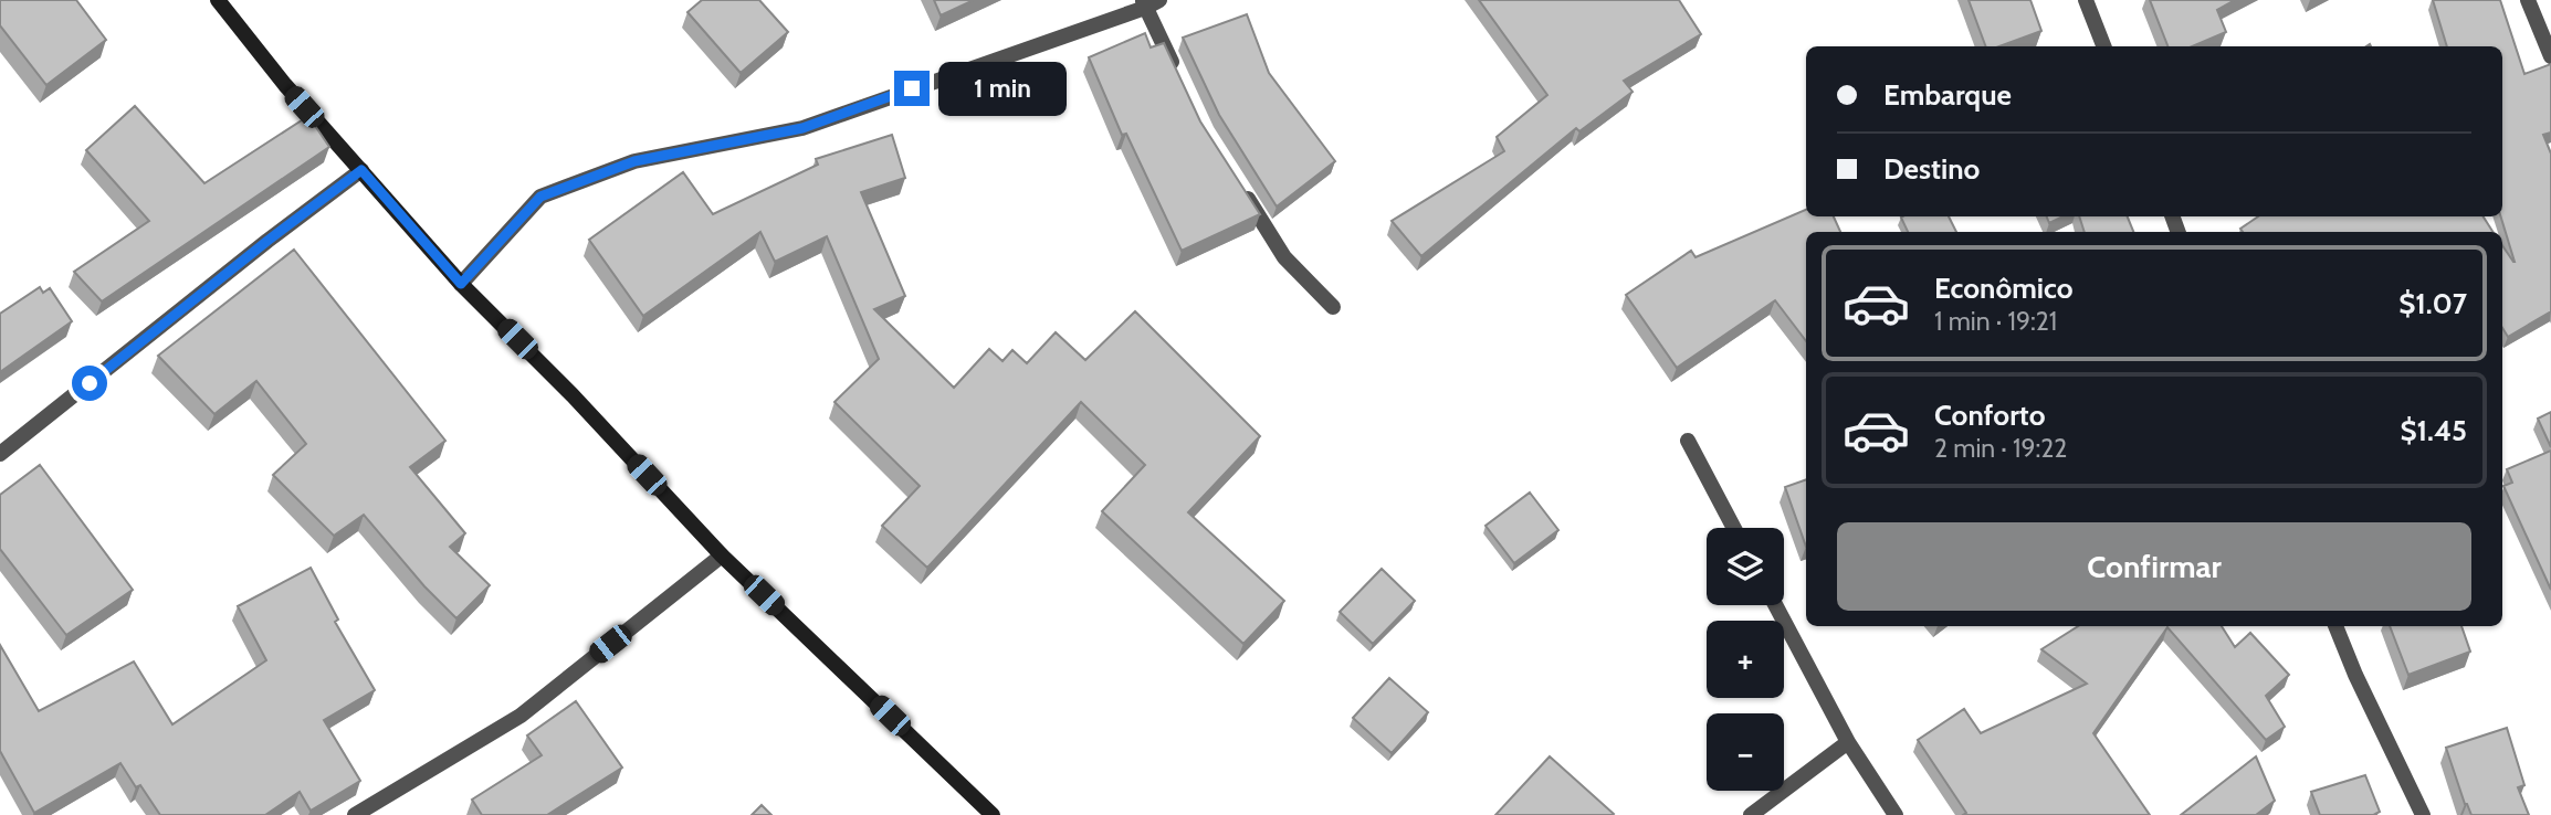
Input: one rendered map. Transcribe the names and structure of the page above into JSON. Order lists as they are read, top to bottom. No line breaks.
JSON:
{"page":{"banner":["Embarque","Destino"],"bubble":"1 min","list":[{"name":"Econômico","note":"1 min · 19:21","value":"$1.07"},{"name":"Conforto","note":"2 min · 19:22","value":"$1.45"}],"buttons":"Confirmar","map_buttons":["+","−"]}}
